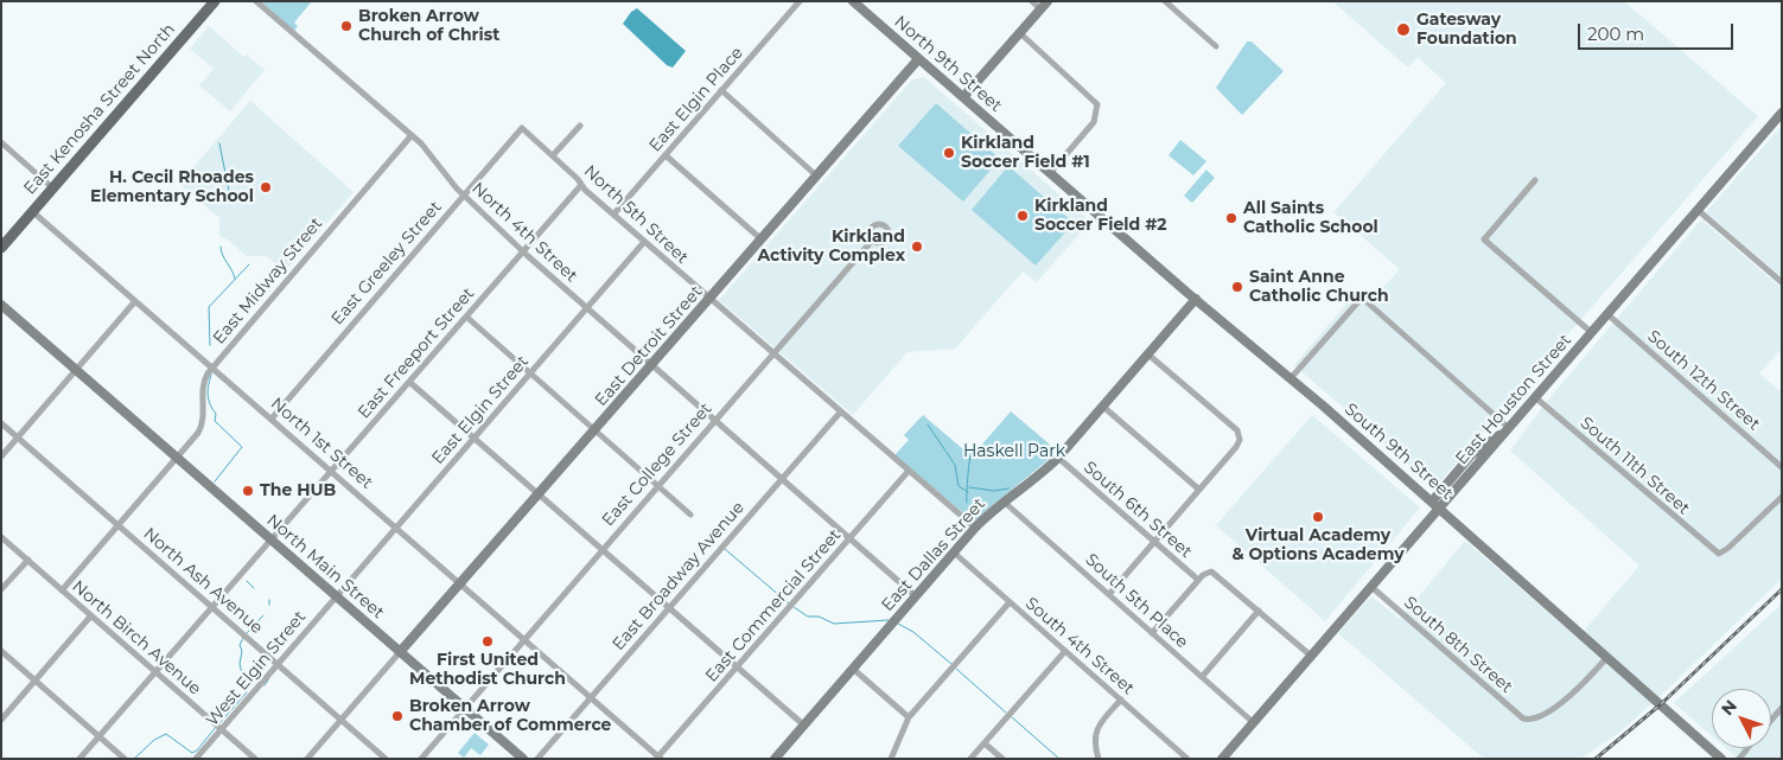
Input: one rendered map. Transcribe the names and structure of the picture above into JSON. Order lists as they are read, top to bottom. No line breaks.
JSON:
{"streets":{"main road":["East Kenosha Street North"],"street":["North 9th Street","East Elgin Place","North 5th Street","North 4th Street","East Greeley Street","East Midway Street","East Detroit Street","East Freeport Street","South 12th Street","East Houston Street","East Elgin Street","North 1st Street","South 9th Street","East College Street","South 11th Street","South 6th Street","East Dallas Street","North Main Street","East Broadway Avenue","North Ash Avenue","South 5th Place","East Commercial Street","North Birch Avenue","South 8th Street","South 4th Street","West Elgin Street"]},"crossings":[["North 9th Street","East Detroit Street"],["North 9th Street","South 9th Street"],["East Elgin Place","North 5th Street"],["East Kenosha Street North","North 1st Street"],["North 5th Street","East Greeley Street"],["North 5th Street","East Detroit Street"],["North 5th Street","East Freeport Street"],["North 5th Street","East Elgin Street"],["North 5th Street","East College Street"],["North 5th Street","East Dallas Street"],["North 5th Street","East Broadway Avenue"],["North 5th Street","East Commercial Street"],["North 4th Street","East Greeley Street"],["North 4th Street","East Midway Street"],["North 4th Street","East Detroit Street"],["North 4th Street","East Freeport Street"],["North 4th Street","East Elgin Street"],["North 4th Street","East College Street"],["North 4th Street","East Broadway Avenue"],["East Greeley Street","North 1st Street"],["East Midway Street","North 1st Street"],["East Midway Street","North Main Street"],["East Midway Street","North Ash Avenue"],["East Midway Street","North Birch Avenue"],["East Detroit Street","North 1st Street"],["East Detroit Street","North Main Street"],["East Freeport Street","North 1st Street"],["East Freeport Street","North Main Street"],["East Freeport Street","North Ash Avenue"],["East Freeport Street","North Birch Avenue"],["South 12th Street","East Houston Street"],["East Houston Street","South 9th Street"],["East Houston Street","South 11th Street"],["East Houston Street","South 6th Street"],["East Houston Street","South 5th Place"],["East Houston Street","South 8th Street"],["East Elgin Street","North 1st Street"],["East Elgin Street","North Main Street"],["East Elgin Street","West Elgin Street"],["North 1st Street","East College Street"],["North 1st Street","East Broadway Avenue"],["North 1st Street","East Commercial Street"],["South 9th Street","East Dallas Street"],["South 9th Street","South 8th Street"],["East College Street","North Main Street"],["South 6th Street","East Dallas Street"],["East Dallas Street","South 5th Place"],["East Dallas Street","South 4th Street"],["North Main Street","West Elgin Street"],["North Ash Avenue","West Elgin Street"],["North Birch Avenue","West Elgin Street"]],"parks":["Haskell Park"],"places":["Broken Arrow Church of Christ","Gatesway Foundation","Kirkland Soccer Field #1","H. Cecil Rhoades Elementary School","Kirkland Soccer Field #2","All Saints Catholic School","Kirkland Activity Complex","Saint Anne Catholic Church","The HUB","Virtual Academy & Options Academy","First United Methodist Church","Broken Arrow Chamber of Commerce"],"scale_bar":"200 m","north":"top left"}
